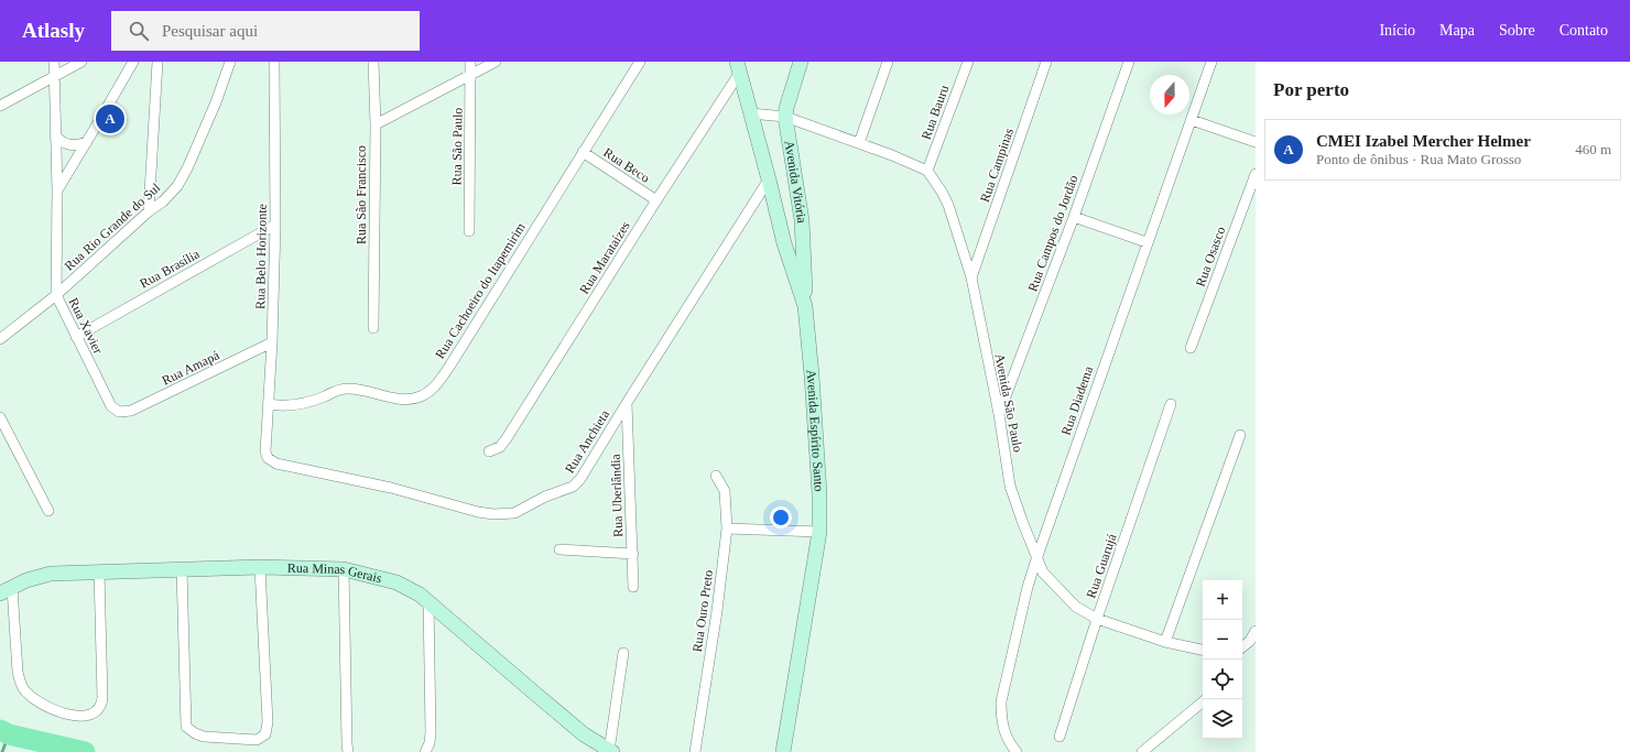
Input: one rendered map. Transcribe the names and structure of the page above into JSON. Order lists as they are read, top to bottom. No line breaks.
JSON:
{"streets":{"street":["Rua Bauru","Rua São Paulo","Rua Beco","Rua Campinas","Avenida Vitória","Rua São Francisco","Rua Rio Grande do Sul","Rua Campos do Jordão","Rua Belo Horizonte","Rua Osasco","Rua Marataízes","Rua Brasília","Rua Cachoeiro do Itapemirim","Rua Xavier","Rua Amapá","Rua Diadema","Avenida São Paulo","Avenida Espírito Santo","Rua Anchieta","Rua Uberlândia","Rua Guarujá","Rua Minas Gerais","Rua Ouro Preto"]},"crossings":[["Rua Bauru","Avenida São Paulo"],["Rua Beco","Rua Marataízes"],["Rua Beco","Rua Cachoeiro do Itapemirim"],["Rua Campinas","Avenida São Paulo"],["Avenida Vitória","Avenida São Paulo"],["Avenida Vitória","Avenida Espírito Santo"],["Rua Rio Grande do Sul","Rua Xavier"],["Rua Campos do Jordão","Avenida São Paulo"],["Rua Belo Horizonte","Rua Brasília"],["Rua Belo Horizonte","Rua Cachoeiro do Itapemirim"],["Rua Belo Horizonte","Rua Amapá"],["Rua Belo Horizonte","Rua Anchieta"],["Rua Marataízes","Avenida Espírito Santo"],["Rua Brasília","Rua Xavier"],["Rua Xavier","Rua Amapá"],["Rua Diadema","Avenida São Paulo"],["Avenida São Paulo","Rua Guarujá"],["Avenida Espírito Santo","Rua Anchieta"],["Rua Anchieta","Rua Uberlândia"]],"north":"bottom","page":{"header":"Atlasly","search":"Pesquisar aqui","nav":["Início","Mapa","Sobre","Contato"],"heading":"Por perto","pins":"A","list":[{"mark":"A","name":"CMEI Izabel Mercher Helmer","note":"Ponto de ônibus · Rua Mato Grosso","value":"460 m"}],"map_buttons":["+","−"]}}
